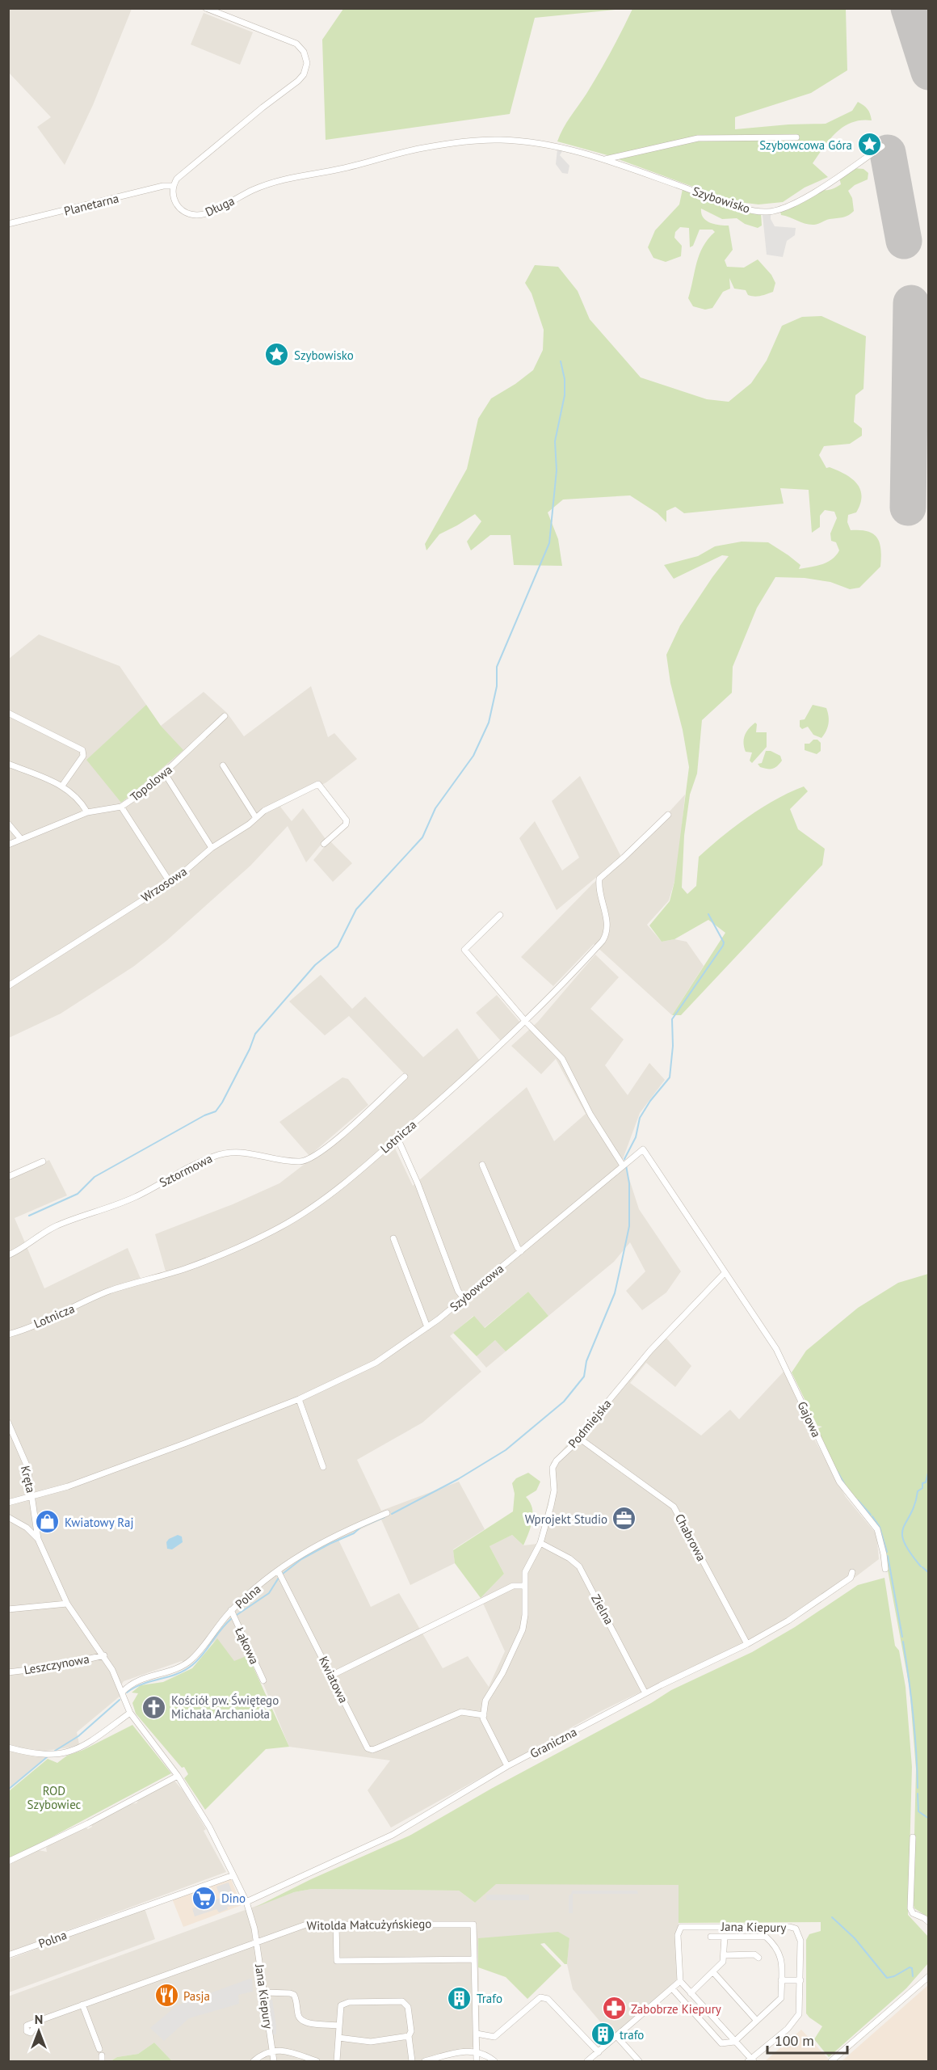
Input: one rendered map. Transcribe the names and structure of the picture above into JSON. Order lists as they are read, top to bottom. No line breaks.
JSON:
{"streets":{"street":["Szybowisko","Planetarna","Długa","Topolowa","Wrzosowa","Lotnicza","Sztormowa","Szybowcowa","Gajowa","Podmiejska","Kręta","Chabrowa","Polna","Zielna","Łąkowa","Leszczynowa","Kwiatowa","Graniczna","Witolda Małcużyńskiego","Jana Kiepury"]},"crossings":[["Szybowisko","Długa"],["Planetarna","Długa"],["Szybowcowa","Gajowa"],["Szybowcowa","Podmiejska"],["Szybowcowa","Kręta"],["Gajowa","Podmiejska"],["Podmiejska","Chabrowa"],["Podmiejska","Zielna"],["Podmiejska","Kwiatowa"],["Chabrowa","Graniczna"],["Polna","Łąkowa"],["Polna","Kwiatowa"],["Zielna","Graniczna"],["Witolda Małcużyńskiego","Jana Kiepury"]],"parks":["ROD Szybowiec"],"places":{"place":["Szybowcowa Góra","Szybowisko"],"office":["Wprojekt Studio"],"shop":["Kwiatowy Raj"],"church":["Kościół pw. Świętego Michała Archanioła"],"supermarket":["Dino"],"restaurant":["Pasja"],"building":["Trafo","trafo"],"pharmacy":["Zabobrze Kiepury"]},"scale_bar":"100 m","north":"top"}
